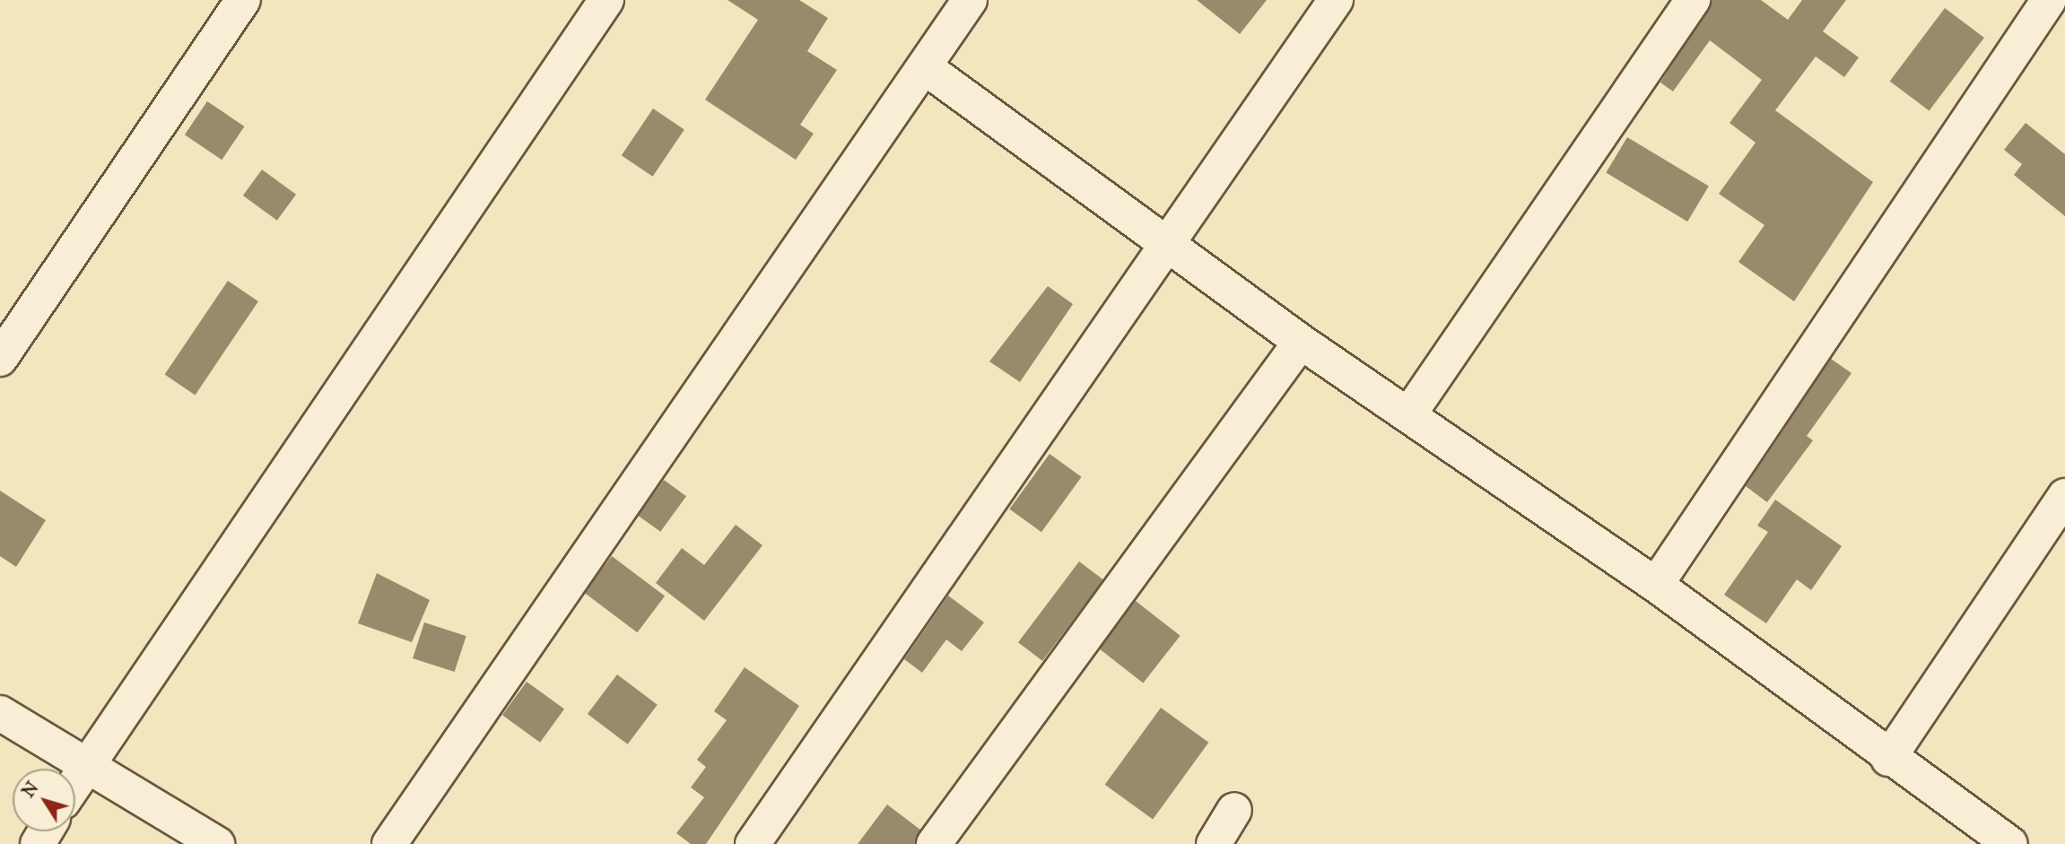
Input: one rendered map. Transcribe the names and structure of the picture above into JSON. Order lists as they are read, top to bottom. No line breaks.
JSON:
{"north":"top left"}
